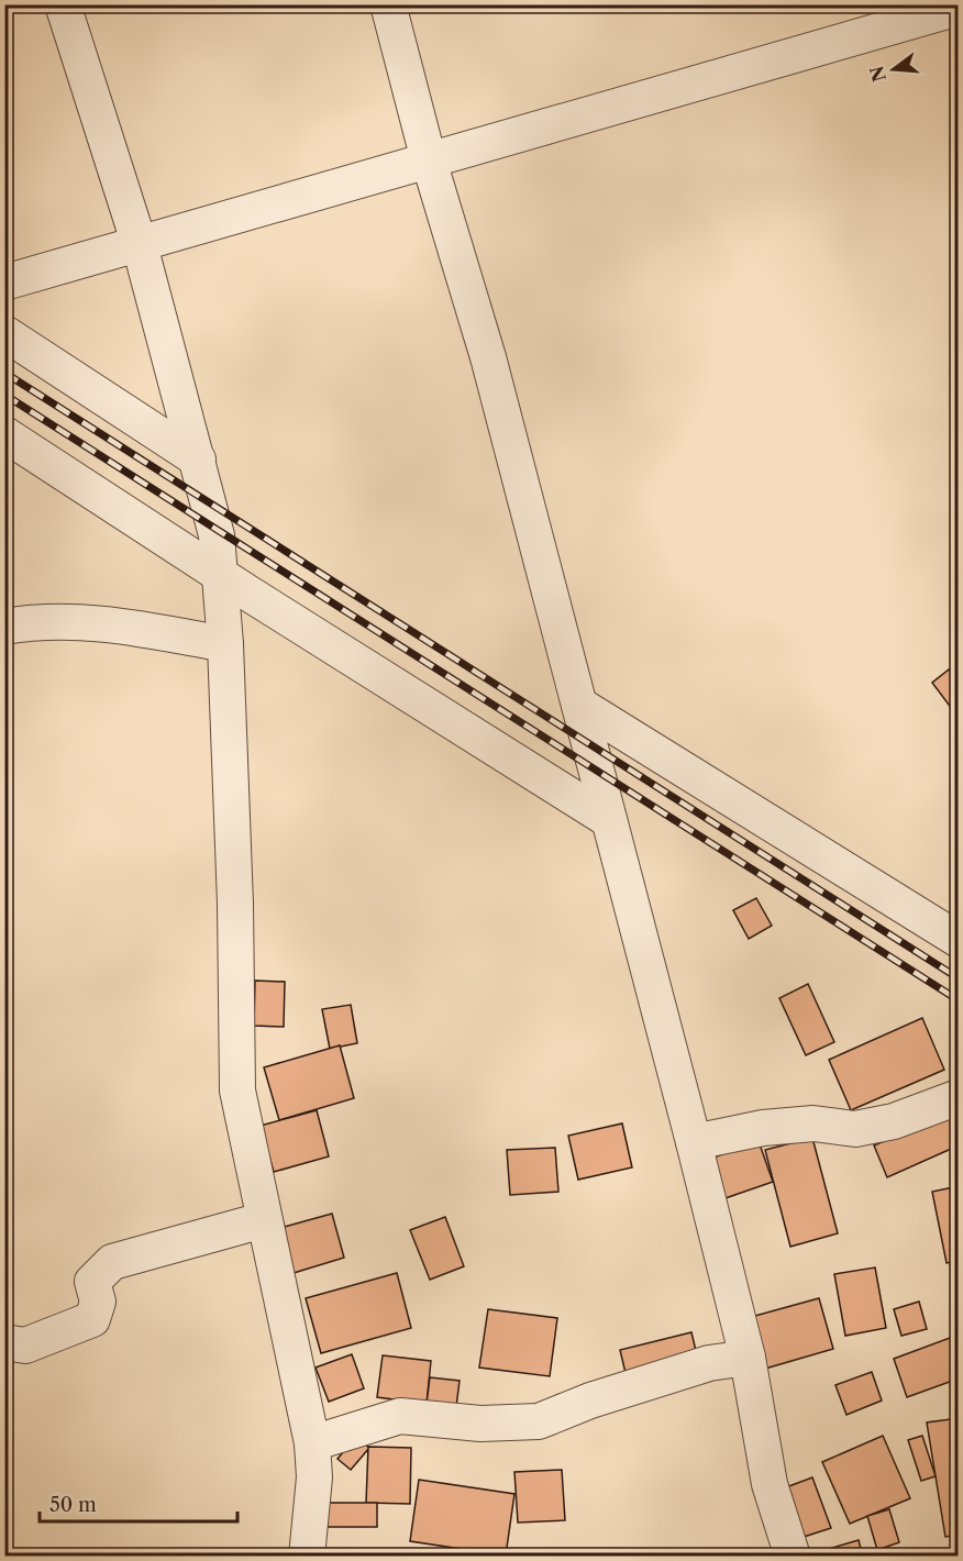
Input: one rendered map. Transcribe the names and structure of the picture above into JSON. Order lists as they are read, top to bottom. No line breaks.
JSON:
{"scale_bar":"50 m","north":"left"}
